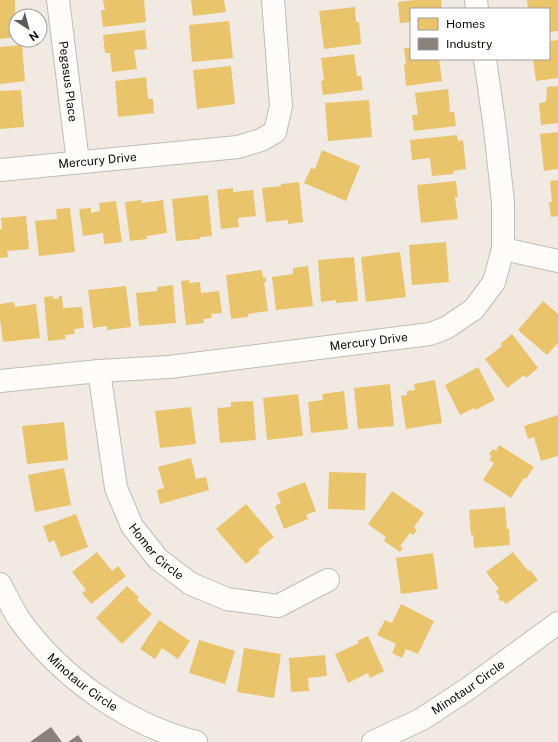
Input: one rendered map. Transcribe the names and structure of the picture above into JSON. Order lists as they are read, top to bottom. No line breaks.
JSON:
{"streets":{"street":["Pegasus Place","Mercury Drive","Homer Circle","Minotaur Circle"]},"crossings":[["Pegasus Place","Mercury Drive"],["Mercury Drive","Homer Circle"]],"legend":["Homes","Industry"],"north":"bottom right"}
